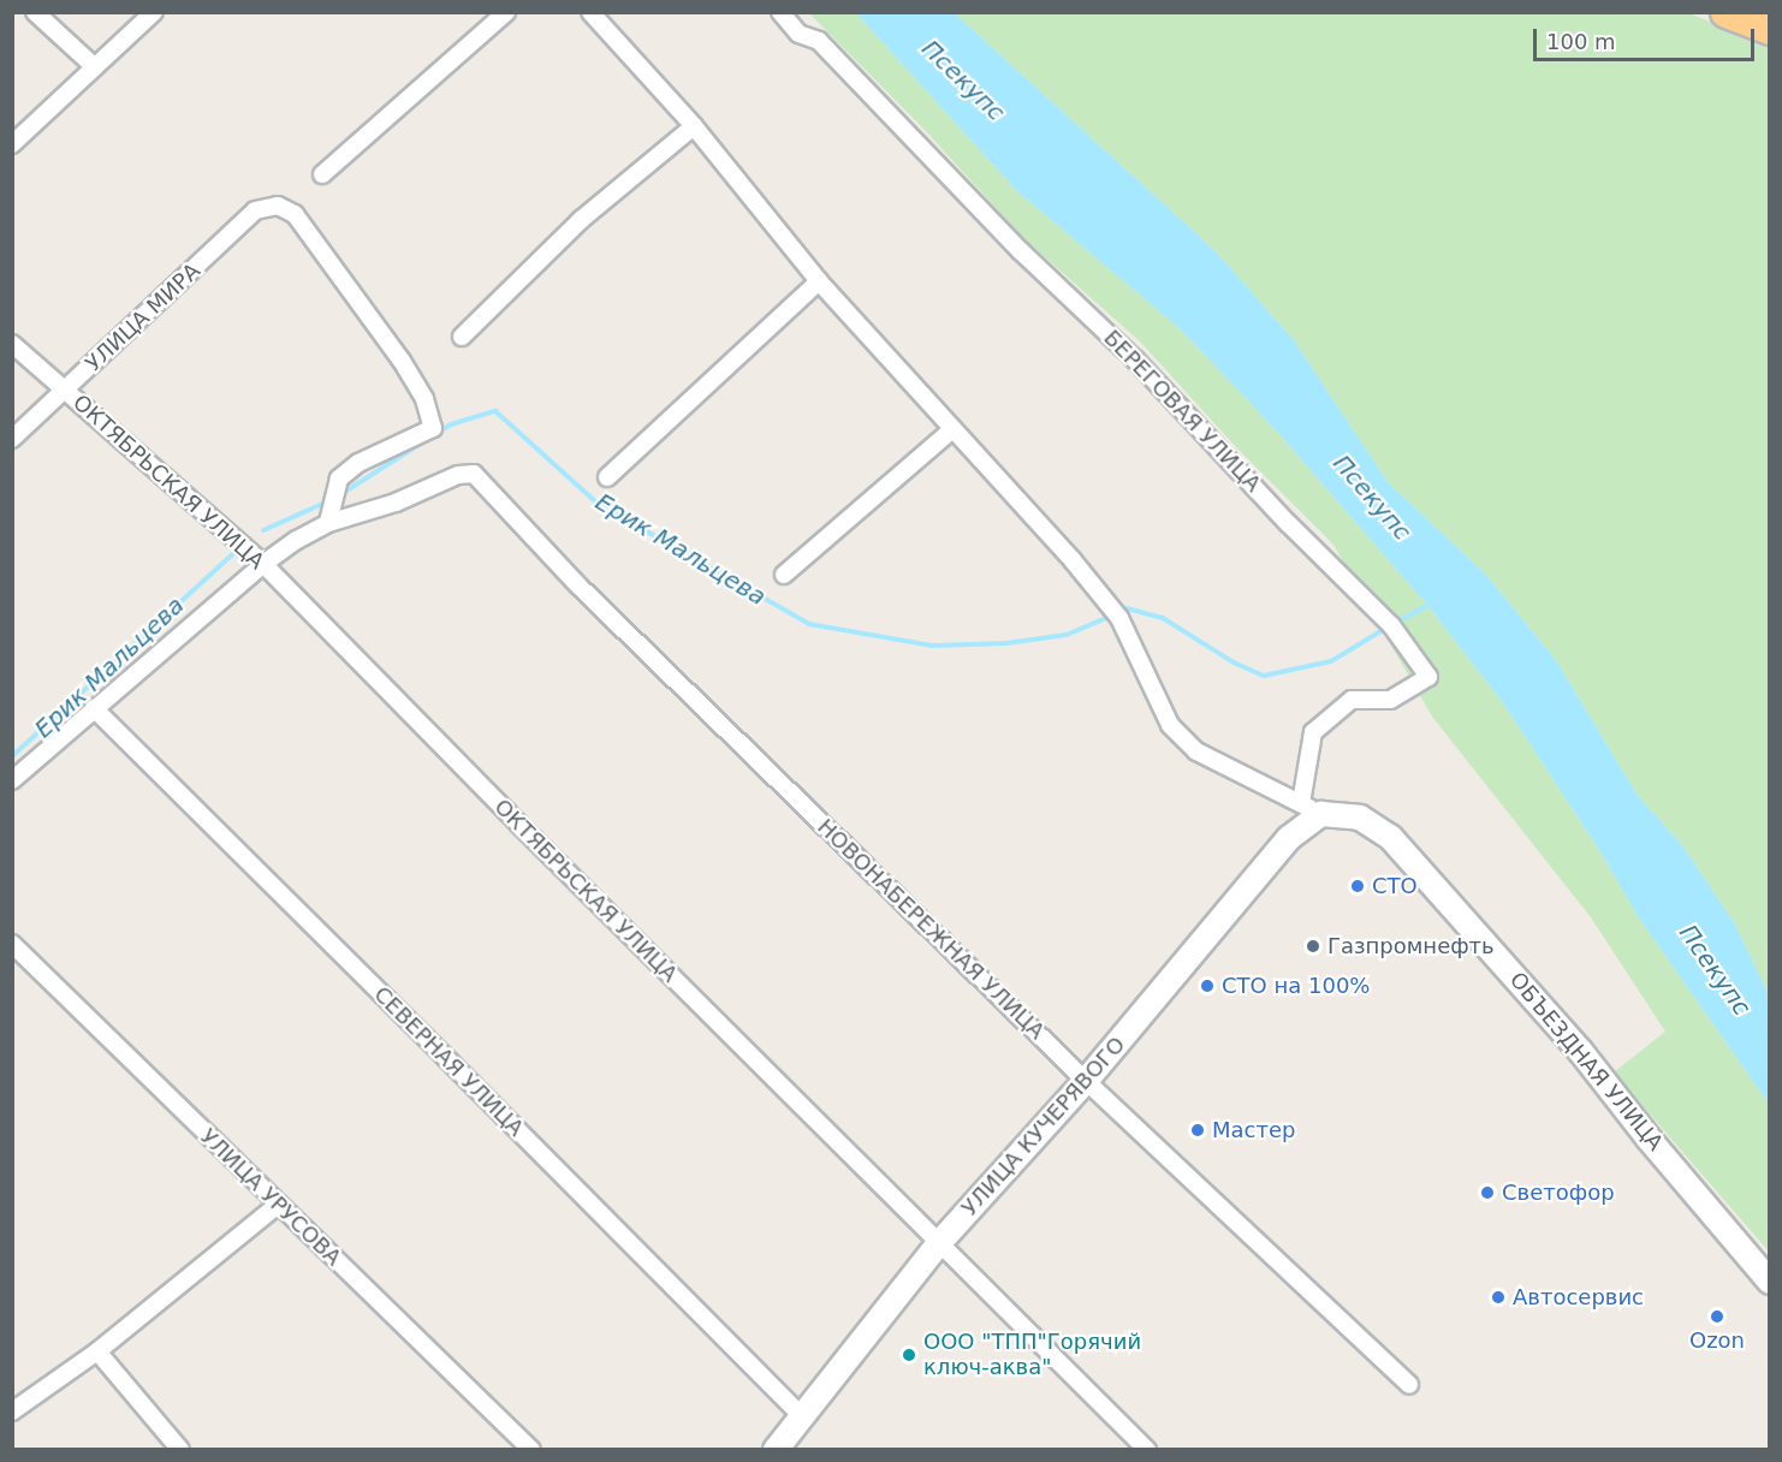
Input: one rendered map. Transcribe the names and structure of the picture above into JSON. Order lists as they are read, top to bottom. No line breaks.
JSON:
{"streets":{"street":["УЛИЦА МИРА","БЕРЕГОВАЯ УЛИЦА","ОКТЯБРЬСКАЯ УЛИЦА","НОВОНАБЕРЕЖНАЯ УЛИЦА","СЕВЕРНАЯ УЛИЦА","ОБЪЕЗДНАЯ УЛИЦА","УЛИЦА КУЧЕРЯВОГО","УЛИЦА УРУСОВА"]},"crossings":[["УЛИЦА МИРА","ОКТЯБРЬСКАЯ УЛИЦА"],["УЛИЦА МИРА","НОВОНАБЕРЕЖНАЯ УЛИЦА"],["БЕРЕГОВАЯ УЛИЦА","ОБЪЕЗДНАЯ УЛИЦА"],["БЕРЕГОВАЯ УЛИЦА","УЛИЦА КУЧЕРЯВОГО"],["ОКТЯБРЬСКАЯ УЛИЦА","УЛИЦА КУЧЕРЯВОГО"],["НОВОНАБЕРЕЖНАЯ УЛИЦА","УЛИЦА КУЧЕРЯВОГО"],["СЕВЕРНАЯ УЛИЦА","УЛИЦА КУЧЕРЯВОГО"],["ОБЪЕЗДНАЯ УЛИЦА","УЛИЦА КУЧЕРЯВОГО"]],"water":["Псекупс","Ерик Мальцева"],"places":["СТО","Газпромнефть","СТО на 100%","Мастер","Светофор","Автосервис","Ozon","ООО \"ТПП\"Горячий ключ-аква\""],"scale_bar":"100 m"}
